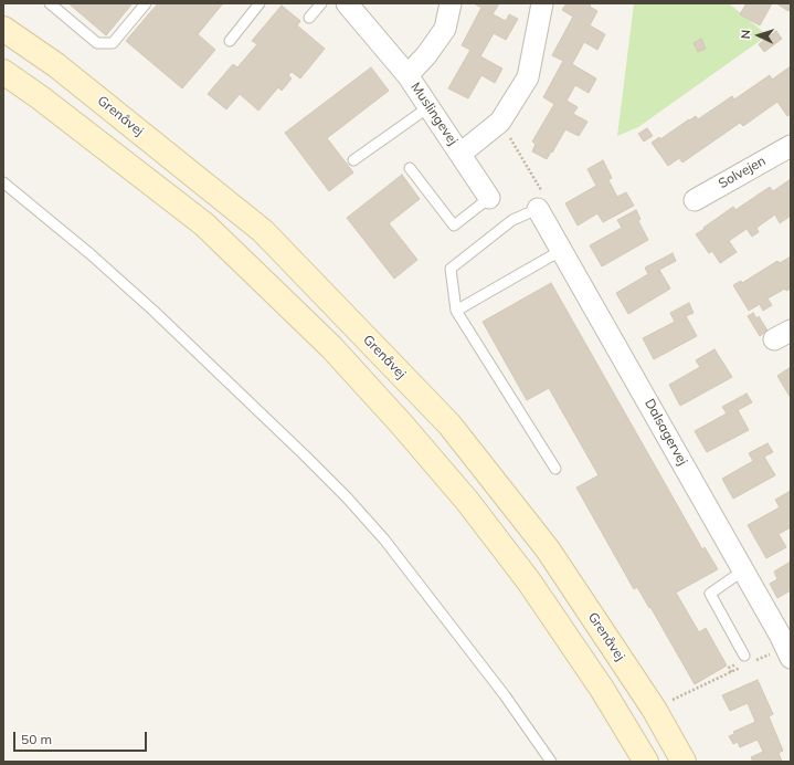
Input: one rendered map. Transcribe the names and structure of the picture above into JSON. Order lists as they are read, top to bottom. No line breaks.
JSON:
{"streets":{"main road":["Grenåvej"],"street":["Muslingevej","Solvejen","Dalsagervej"]},"scale_bar":"50 m","north":"left"}
